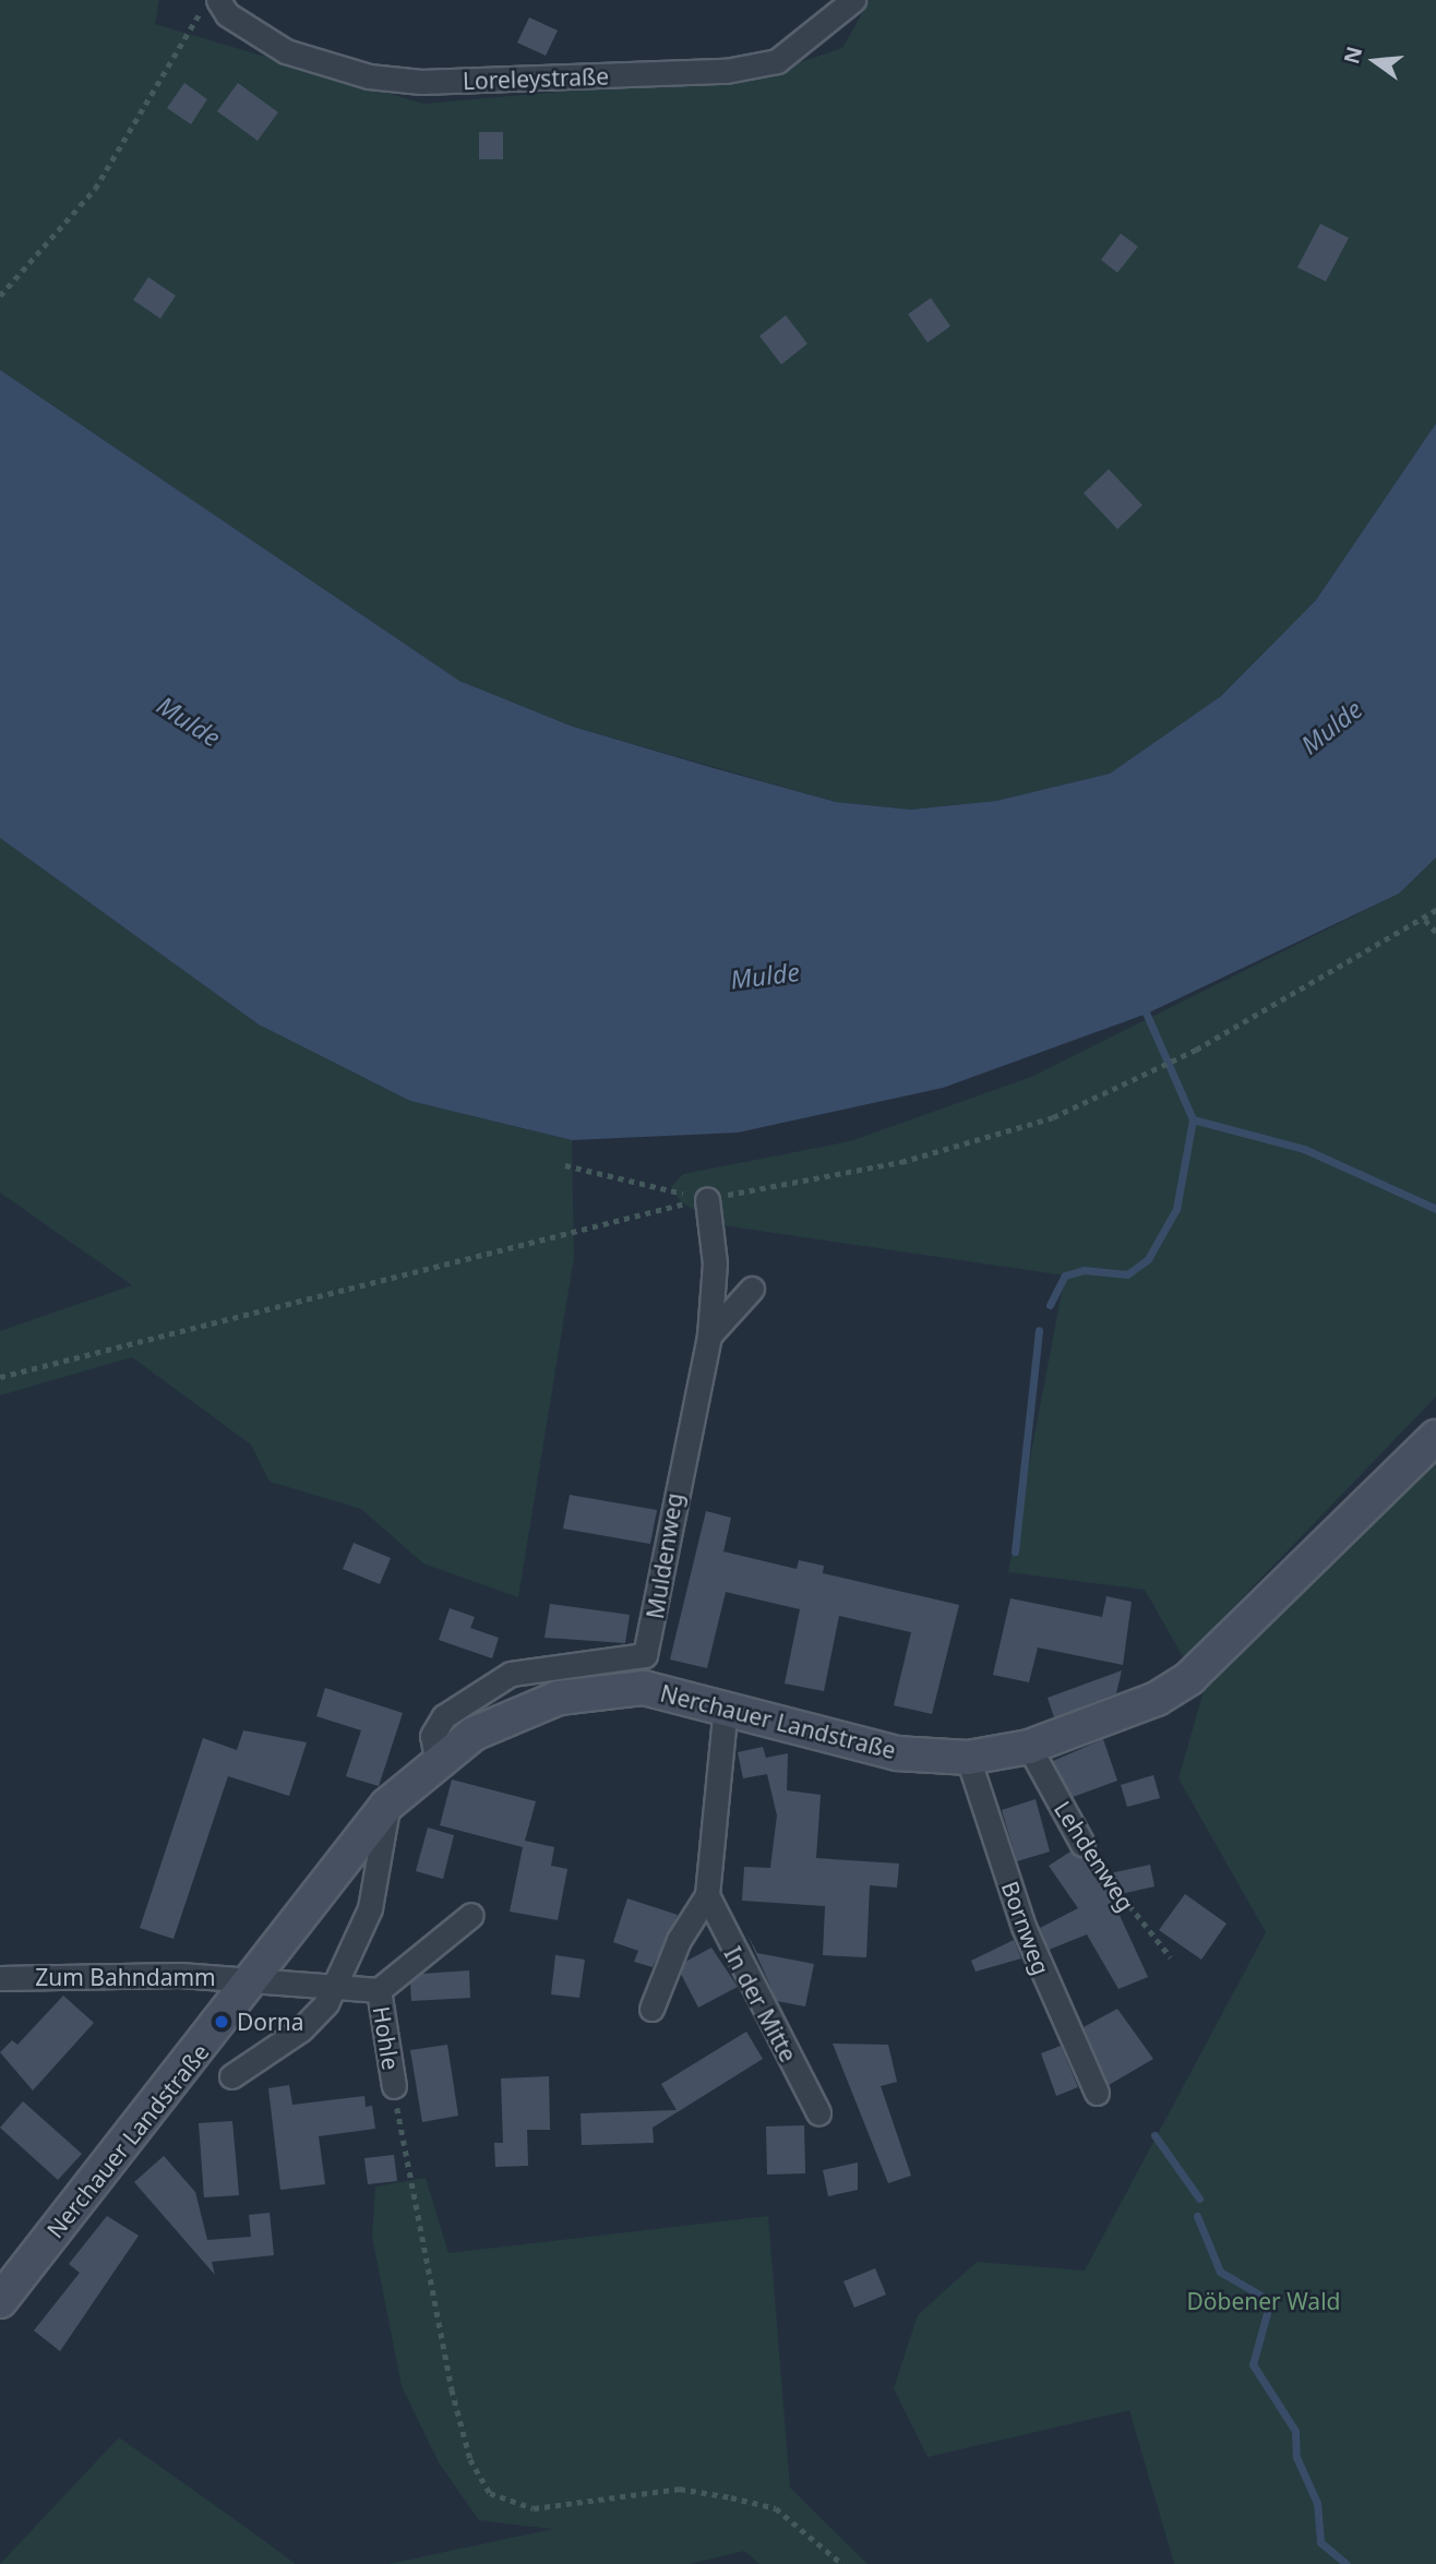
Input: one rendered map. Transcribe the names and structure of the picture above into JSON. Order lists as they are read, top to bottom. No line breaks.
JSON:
{"streets":{"main road":["Nerchauer Landstraße"],"street":["Loreleystraße","Muldenweg","Lehdenweg","Bornweg","Zum Bahndamm","In der Mitte","Hohle"]},"crossings":[["Muldenweg","Nerchauer Landstraße"],["Nerchauer Landstraße","Lehdenweg"],["Nerchauer Landstraße","Bornweg"],["Nerchauer Landstraße","Zum Bahndamm"],["Nerchauer Landstraße","In der Mitte"]],"water":["Mulde"],"parks":["Döbener Wald"],"places":["Dorna"],"north":"left"}
